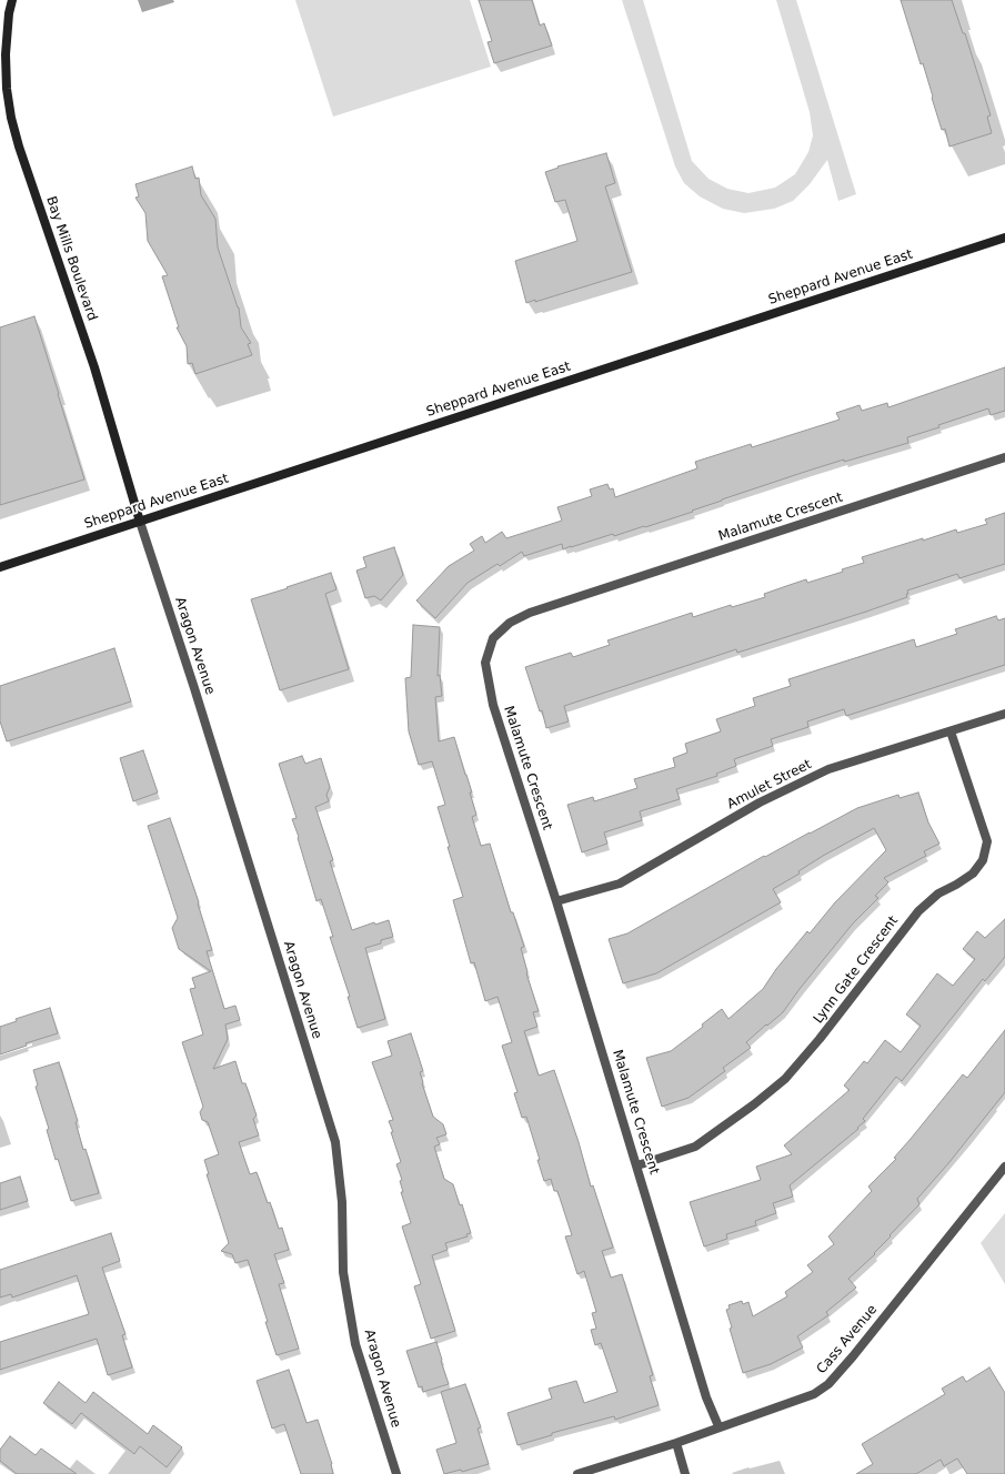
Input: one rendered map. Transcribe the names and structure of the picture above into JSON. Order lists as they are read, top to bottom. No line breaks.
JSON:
{"streets":{"main road":["Bay Mills Boulevard","Sheppard Avenue East"],"street":["Malamute Crescent","Aragon Avenue","Amulet Street","Lynn Gate Crescent","Cass Avenue"]},"crossings":[["Bay Mills Boulevard","Sheppard Avenue East"],["Bay Mills Boulevard","Aragon Avenue"],["Sheppard Avenue East","Aragon Avenue"],["Malamute Crescent","Amulet Street"],["Malamute Crescent","Lynn Gate Crescent"],["Malamute Crescent","Cass Avenue"],["Amulet Street","Lynn Gate Crescent"]]}
